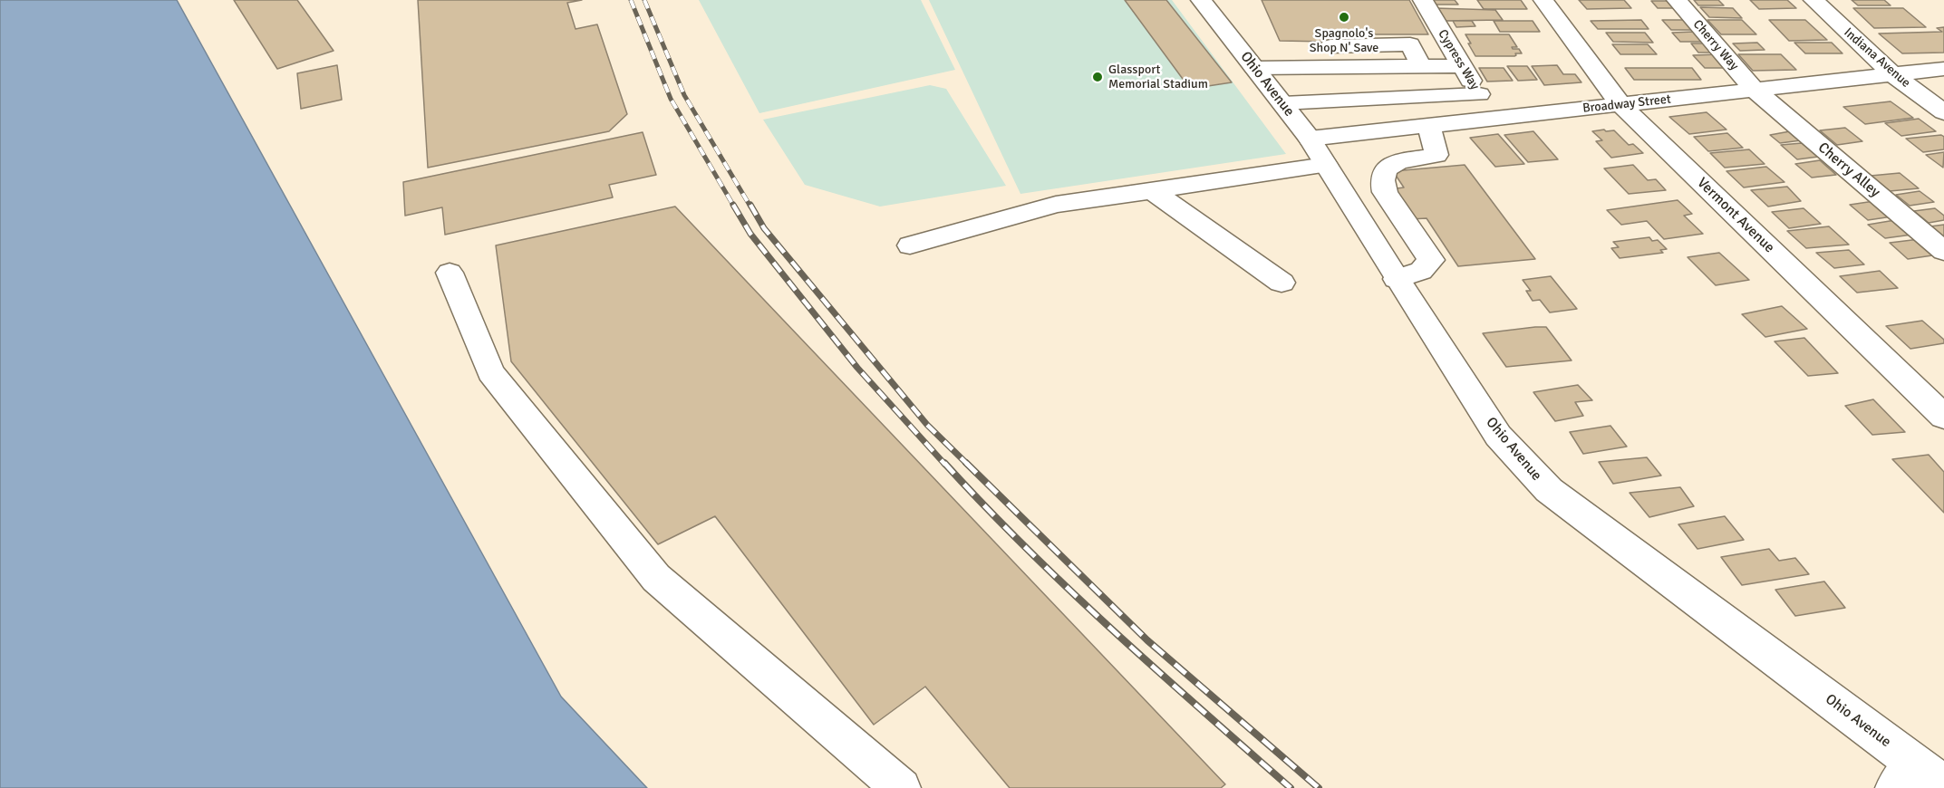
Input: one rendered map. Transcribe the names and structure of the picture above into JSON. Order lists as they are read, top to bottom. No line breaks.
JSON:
{"streets":{"street":["Cherry Way","Indiana Avenue","Cypress Way","Ohio Avenue","Broadway Street","Cherry Alley","Vermont Avenue"]},"crossings":[["Cherry Way","Broadway Street"],["Cherry Way","Cherry Alley"],["Indiana Avenue","Broadway Street"],["Cypress Way","Broadway Street"],["Ohio Avenue","Broadway Street"],["Broadway Street","Cherry Alley"],["Broadway Street","Vermont Avenue"]],"places":["Spagnolo's Shop N' Save","Glassport Memorial Stadium"]}
